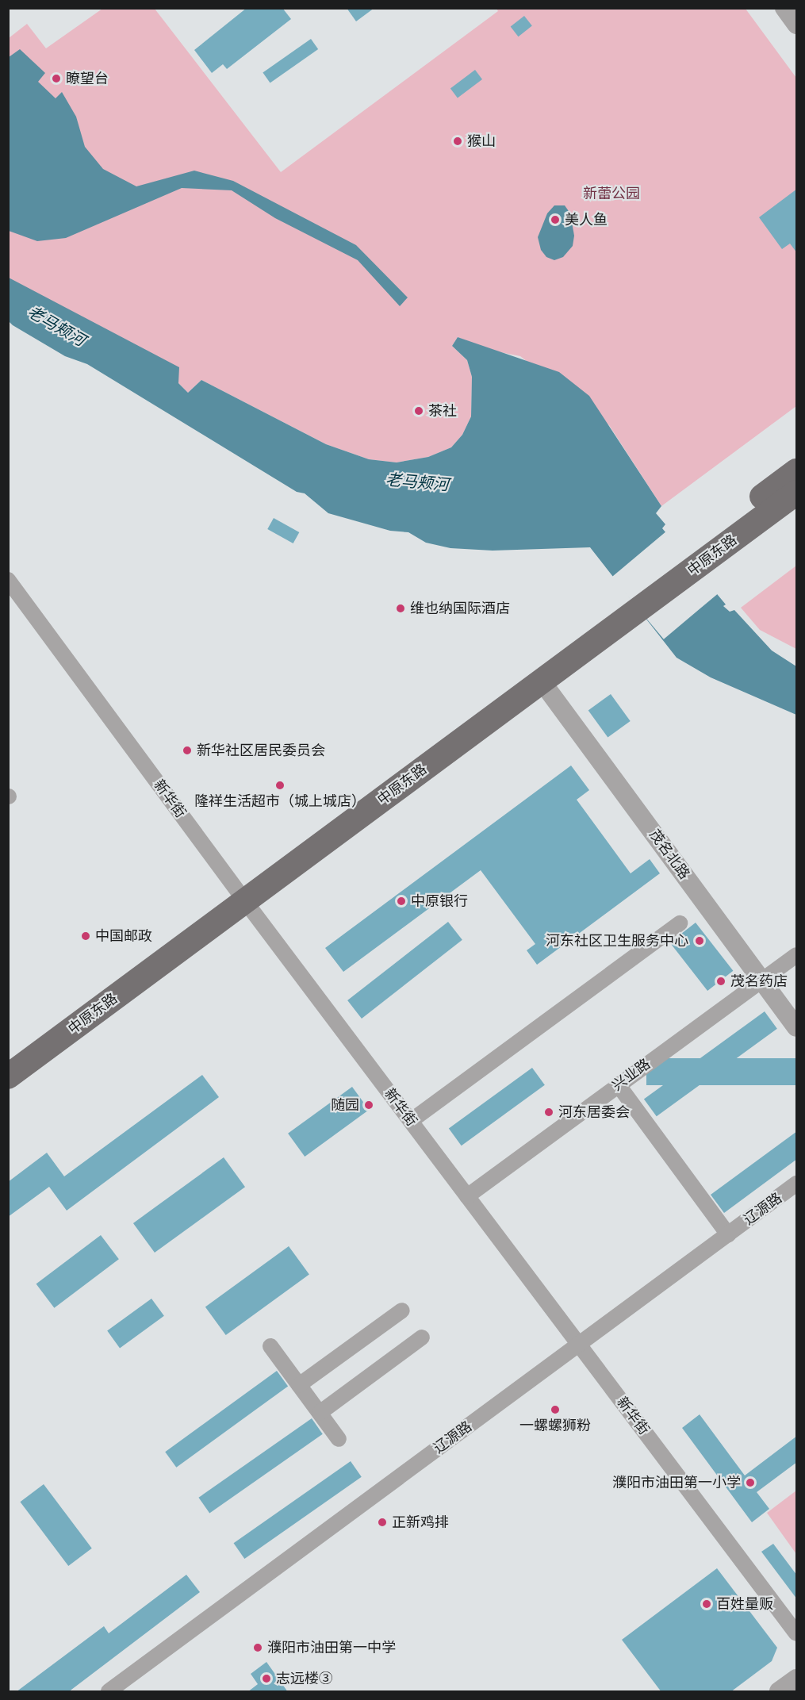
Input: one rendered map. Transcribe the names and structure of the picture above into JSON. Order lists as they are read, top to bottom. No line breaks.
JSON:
{"streets":{"main road":["中原东路"],"street":["新华街","茂名北路","兴业路","辽源路"]},"crossings":[["中原东路","新华街"],["中原东路","茂名北路"],["新华街","兴业路"],["新华街","辽源路"],["茂名北路","兴业路"]],"water":["老马颊河"],"parks":["新蕾公园"],"places":["瞭望台","猴山","美人鱼","茶社","维也纳国际酒店","新华社区居民委员会","隆祥生活超市（城上城店）","中原银行","中国邮政","河东社区卫生服务中心","茂名药店","随园","河东居委会","一螺螺狮粉","濮阳市油田第一小学","正新鸡排","百姓量贩","濮阳市油田第一中学","志远楼③"]}
